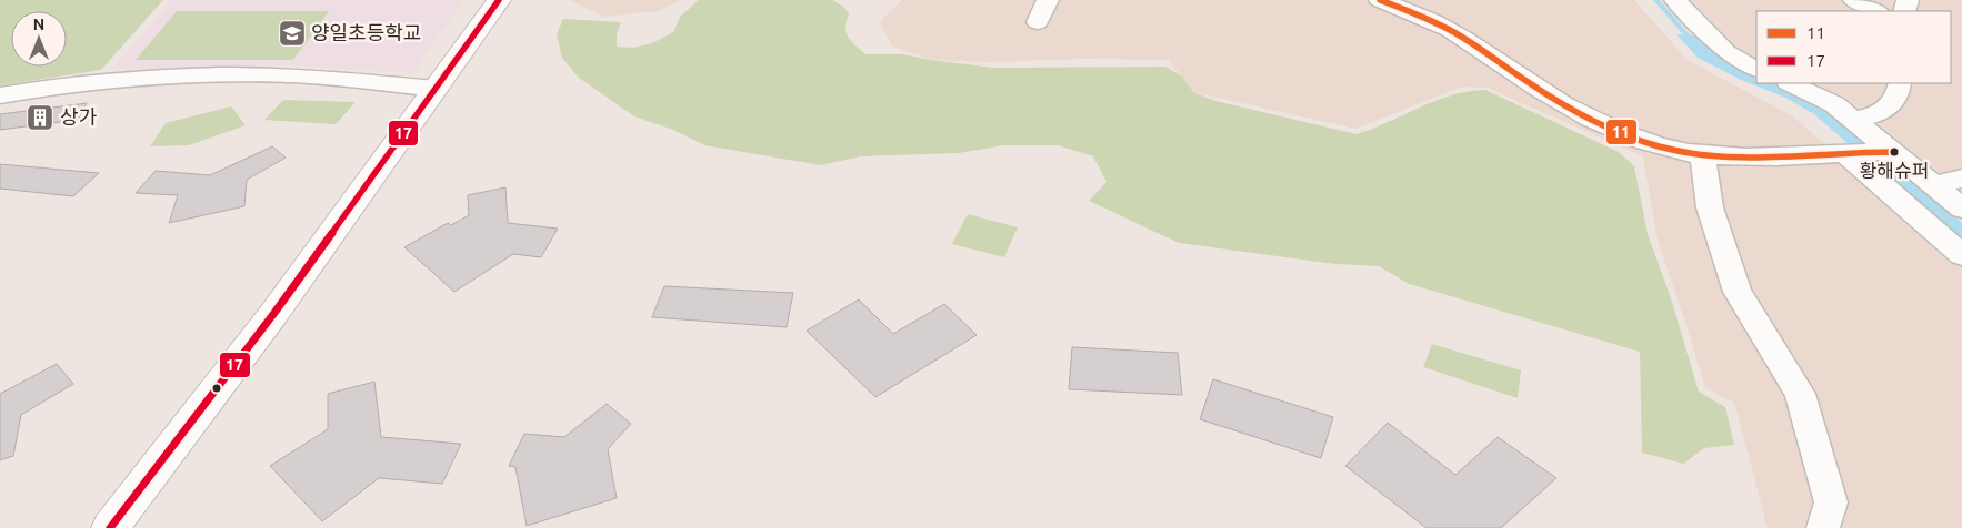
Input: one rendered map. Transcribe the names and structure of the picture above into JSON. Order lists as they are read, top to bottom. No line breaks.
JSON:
{"places":{"school or university":["양일초등학교"],"building":["상가"],"other":["황해슈퍼"]},"lines":["transit line 11","transit line 17"],"legend":["11","17"],"north":"top"}
